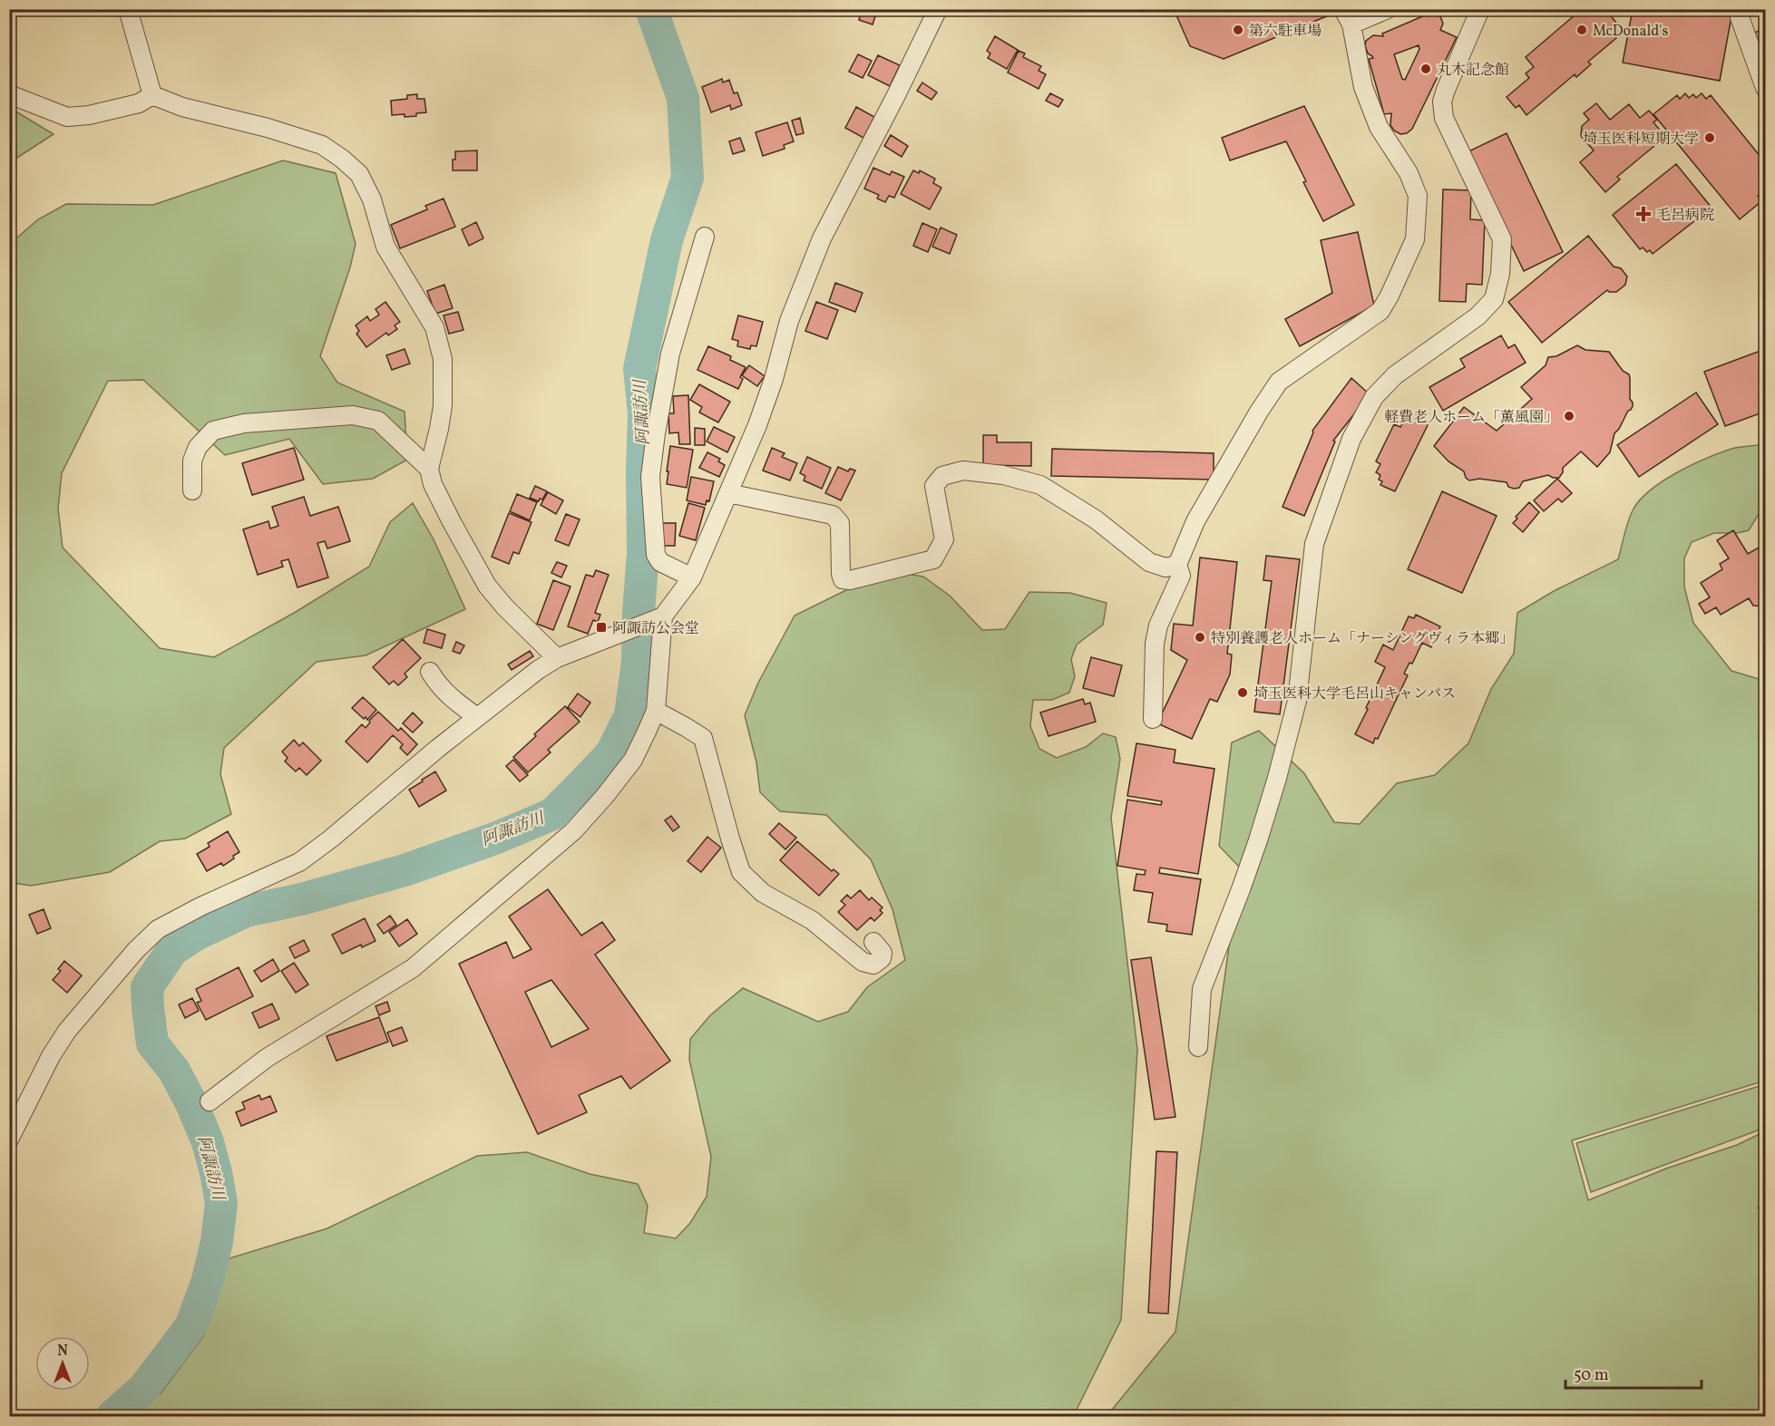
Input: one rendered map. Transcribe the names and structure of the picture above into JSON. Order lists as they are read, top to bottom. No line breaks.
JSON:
{"water":["阿諏訪川"],"places":{"other":["第六駐車場","McDonald's","丸木記念館","埼玉医科短期大学","軽費老人ホーム「薫風園」","特別養護老人ホーム「ナーシングヴィラ本郷」","埼玉医科大学毛呂山キャンパス"],"health":["毛呂病院"],"transit":["阿諏訪公会堂"]},"scale_bar":"50 m","north":"top"}
